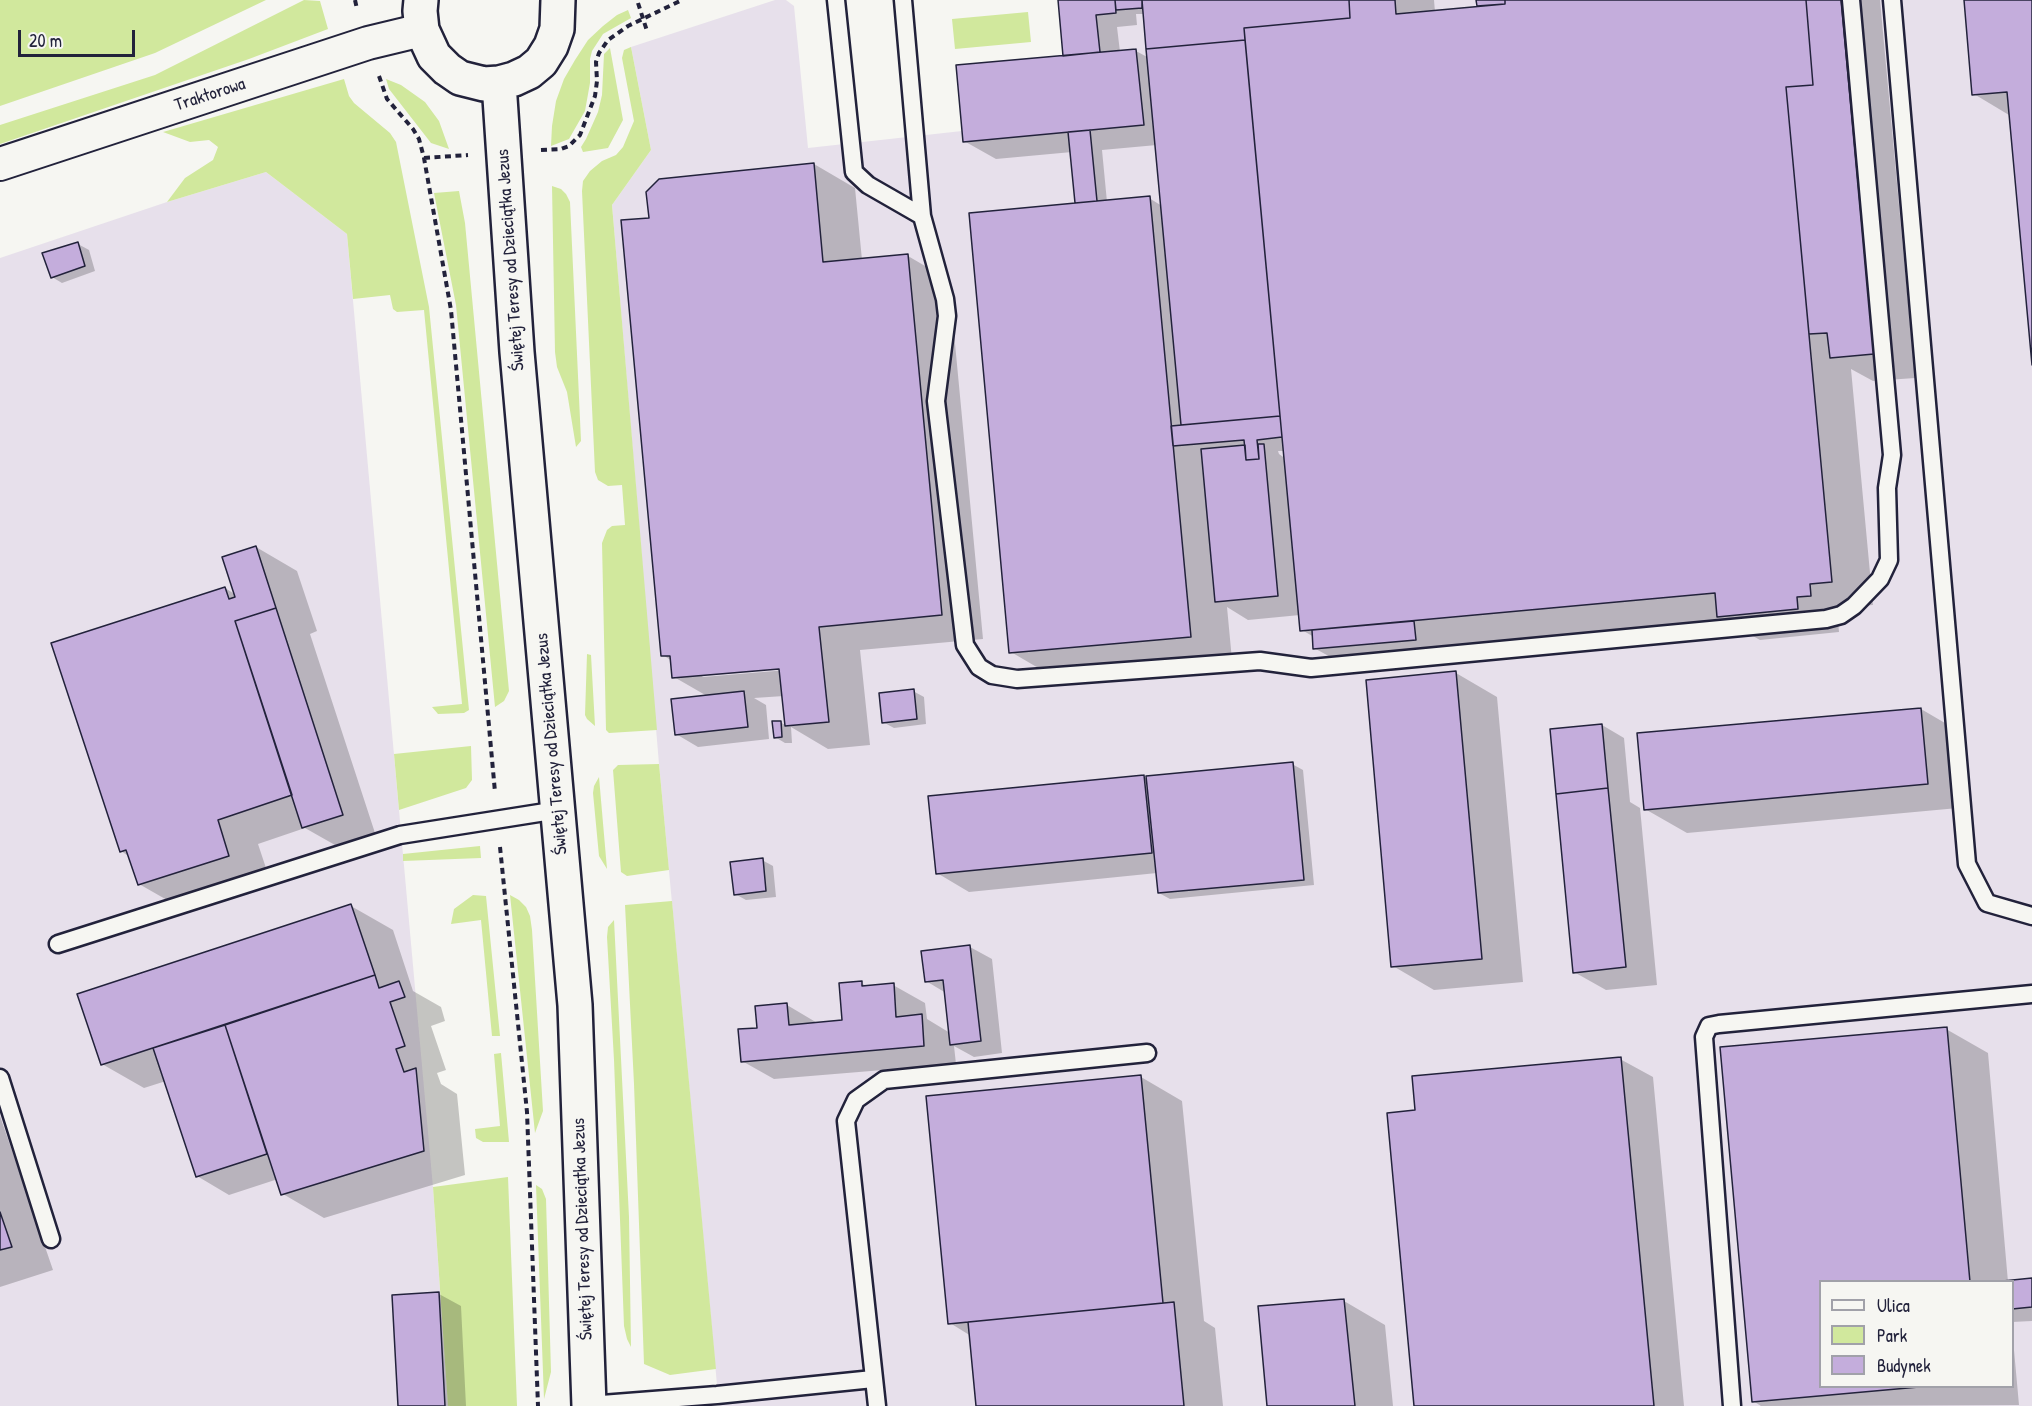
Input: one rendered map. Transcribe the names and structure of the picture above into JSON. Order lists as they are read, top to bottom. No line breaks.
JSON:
{"streets":{"street":["Traktorowa","Świętej Teresy od Dzieciątka Jezus"]},"legend":["Ulica","Park","Budynek"],"scale_bar":"20 m"}
